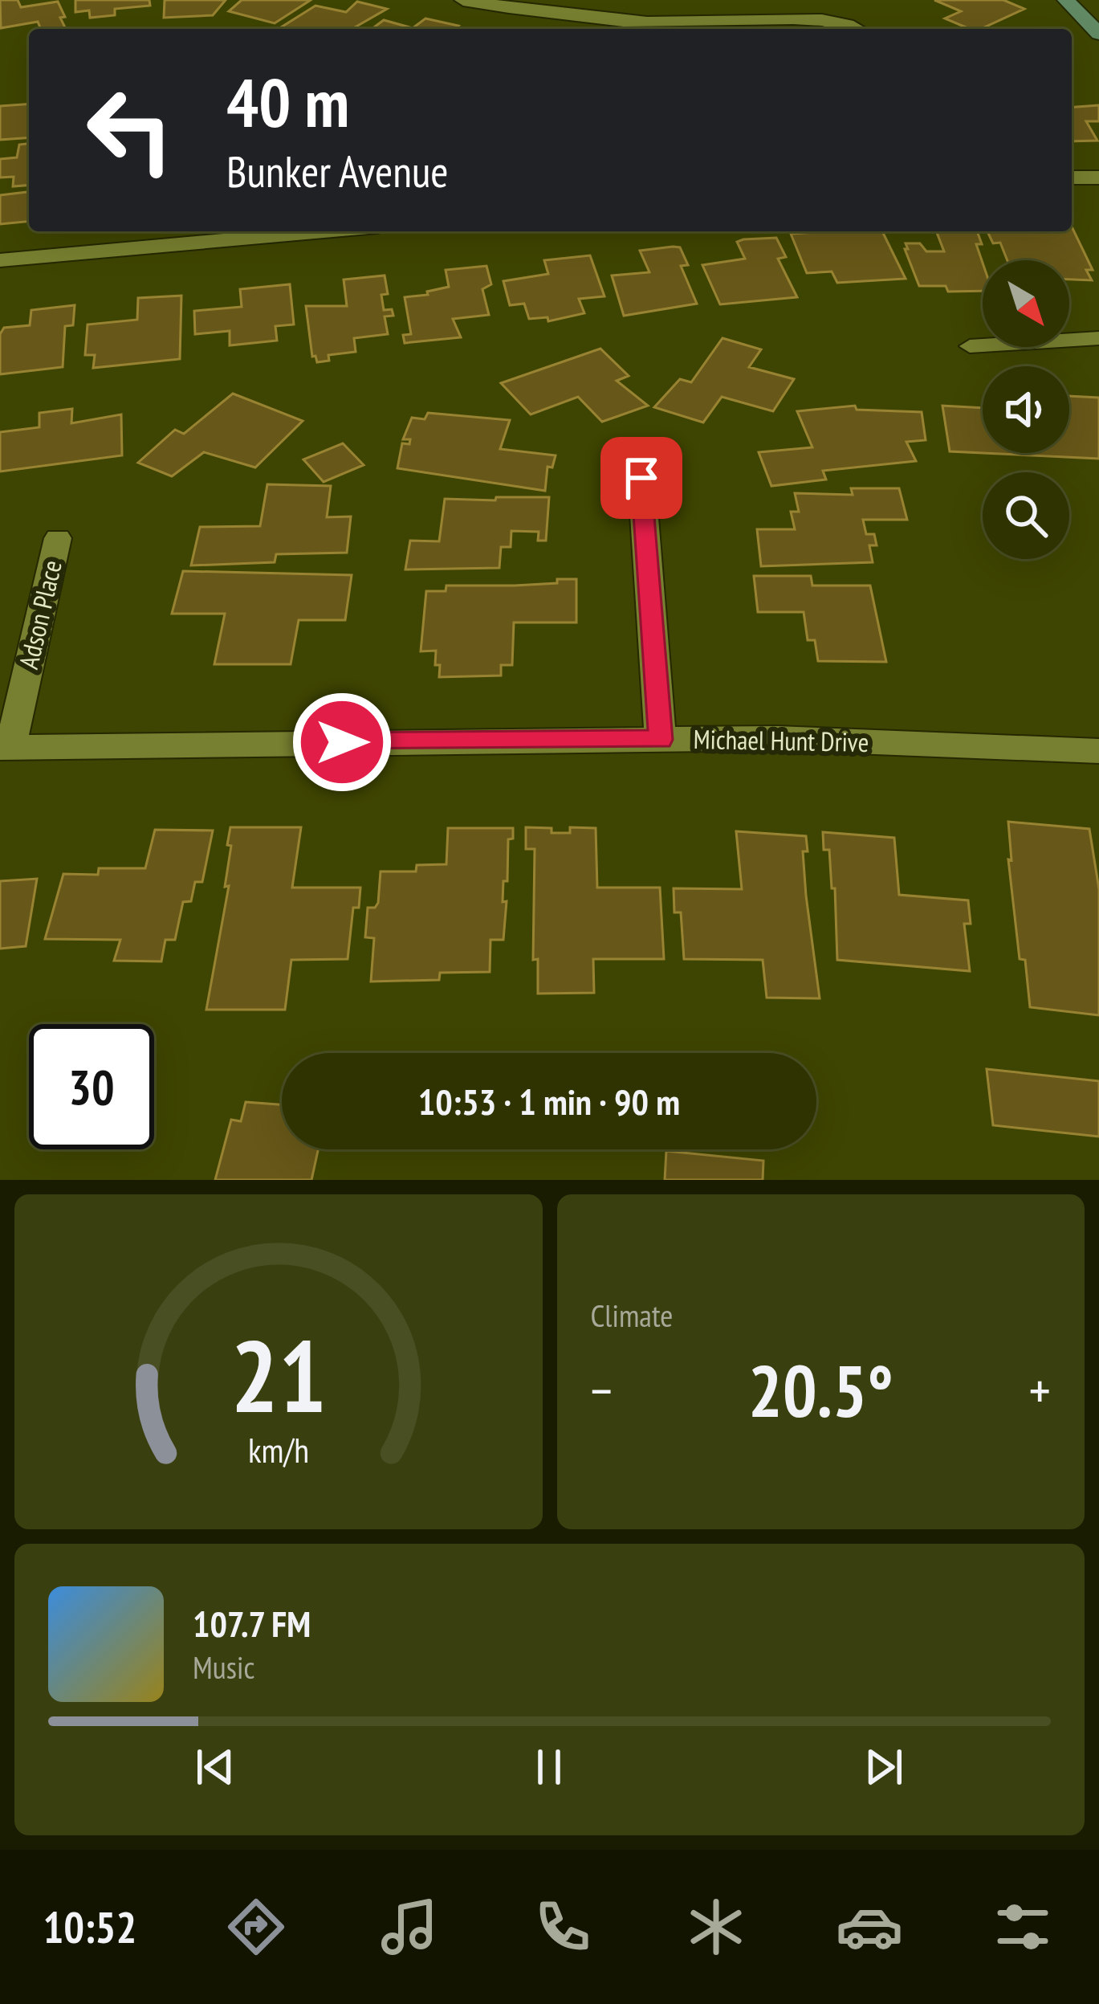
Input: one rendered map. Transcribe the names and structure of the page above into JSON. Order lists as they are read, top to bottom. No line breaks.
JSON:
{"streets":{"street":["Adson Place","Michael Hunt Drive"]},"crossings":[["Adson Place","Michael Hunt Drive"]],"north":"bottom right","page":{"turn":["40 m","Bunker Avenue"],"limit":"30","trip":"10:53 · 1 min · 90 m","tile":"Climate","heat":["−","20.5°","+"],"song":["107.7 FM","Music"],"tabs":"10:52","gauge":["21","km/h"]}}
